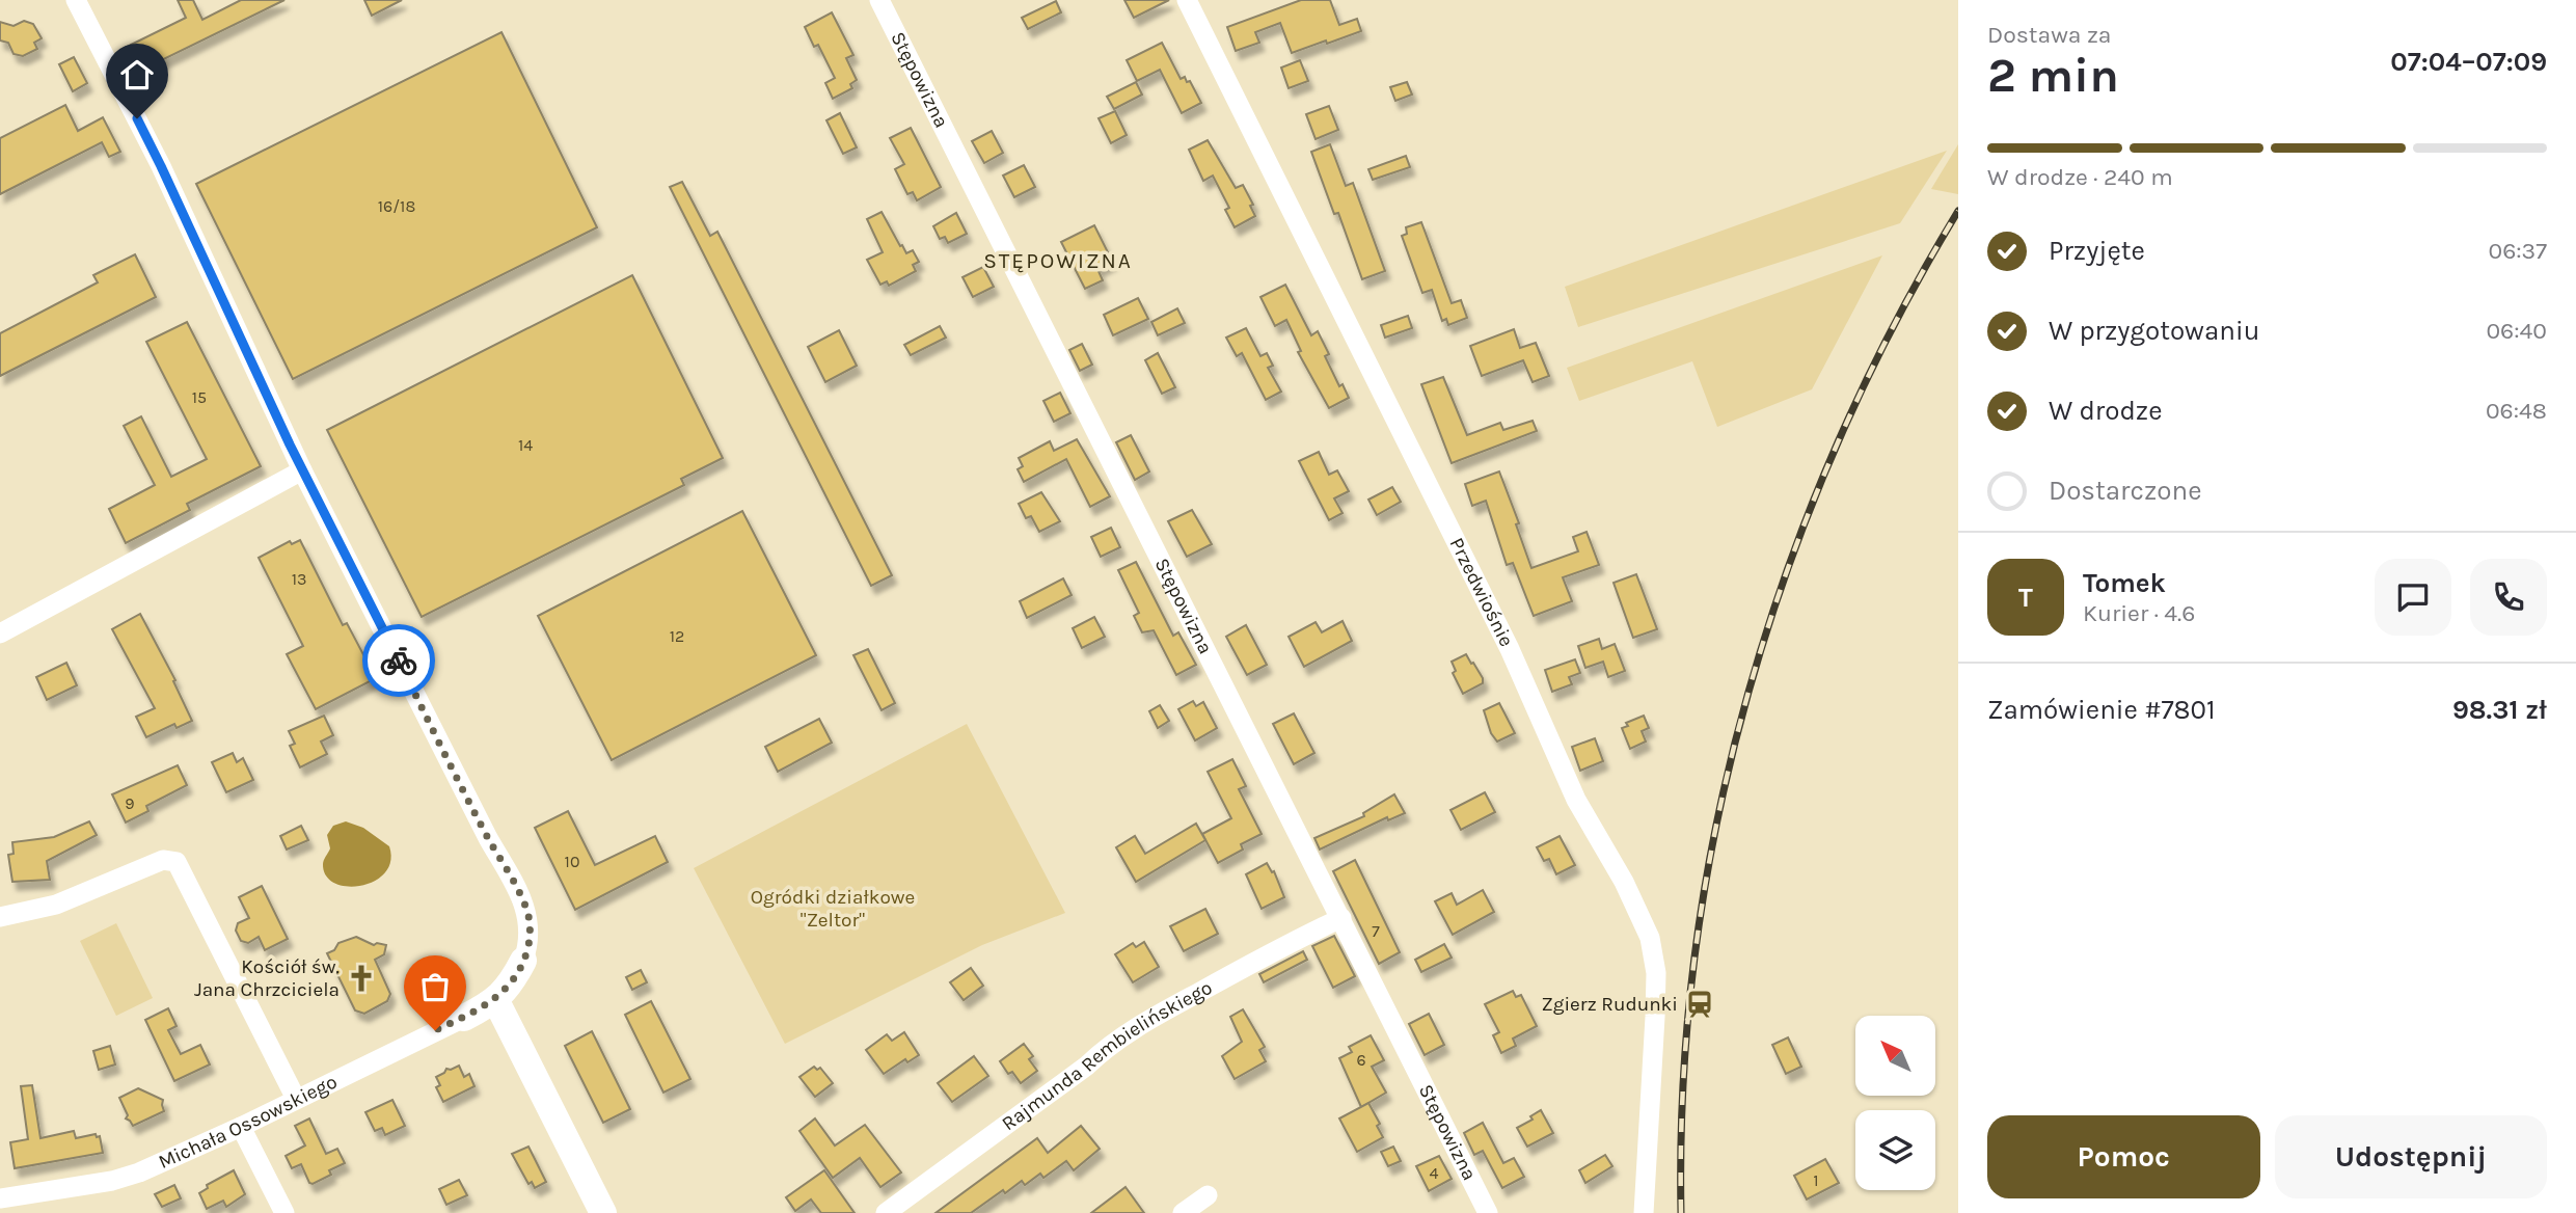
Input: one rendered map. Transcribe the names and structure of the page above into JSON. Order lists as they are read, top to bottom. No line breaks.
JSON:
{"streets":{"street":["Stępowizna","Przedwiośnie","Rajmunda Rembielińskiego","Michała Ossowskiego"]},"crossings":[["Stępowizna","Rajmunda Rembielińskiego"]],"districts":["STĘPOWIZNA"],"parks":["Ogródki działkowe \"Zeltor\""],"places":{"church":["Kościół św. Jana Chrzciciela"],"station":["Zgierz Rudunki"]},"house_numbers":["16/18","15","14","13","12","9","10","7","6","4","1"],"north":"top left","page":{"heading":["2 min","Dostawa za","07:04–07:09"],"panel":["Tomek","Kurier · 4.6","Zamówienie #7801","98.31 zł"],"bar":"W drodze · 240 m","list":[["Przyjęte","06:37"],["W przygotowaniu","06:40"],["W drodze","06:48"],"Dostarczone"],"round":"T","buttons":["Pomoc","Udostępnij"]}}
